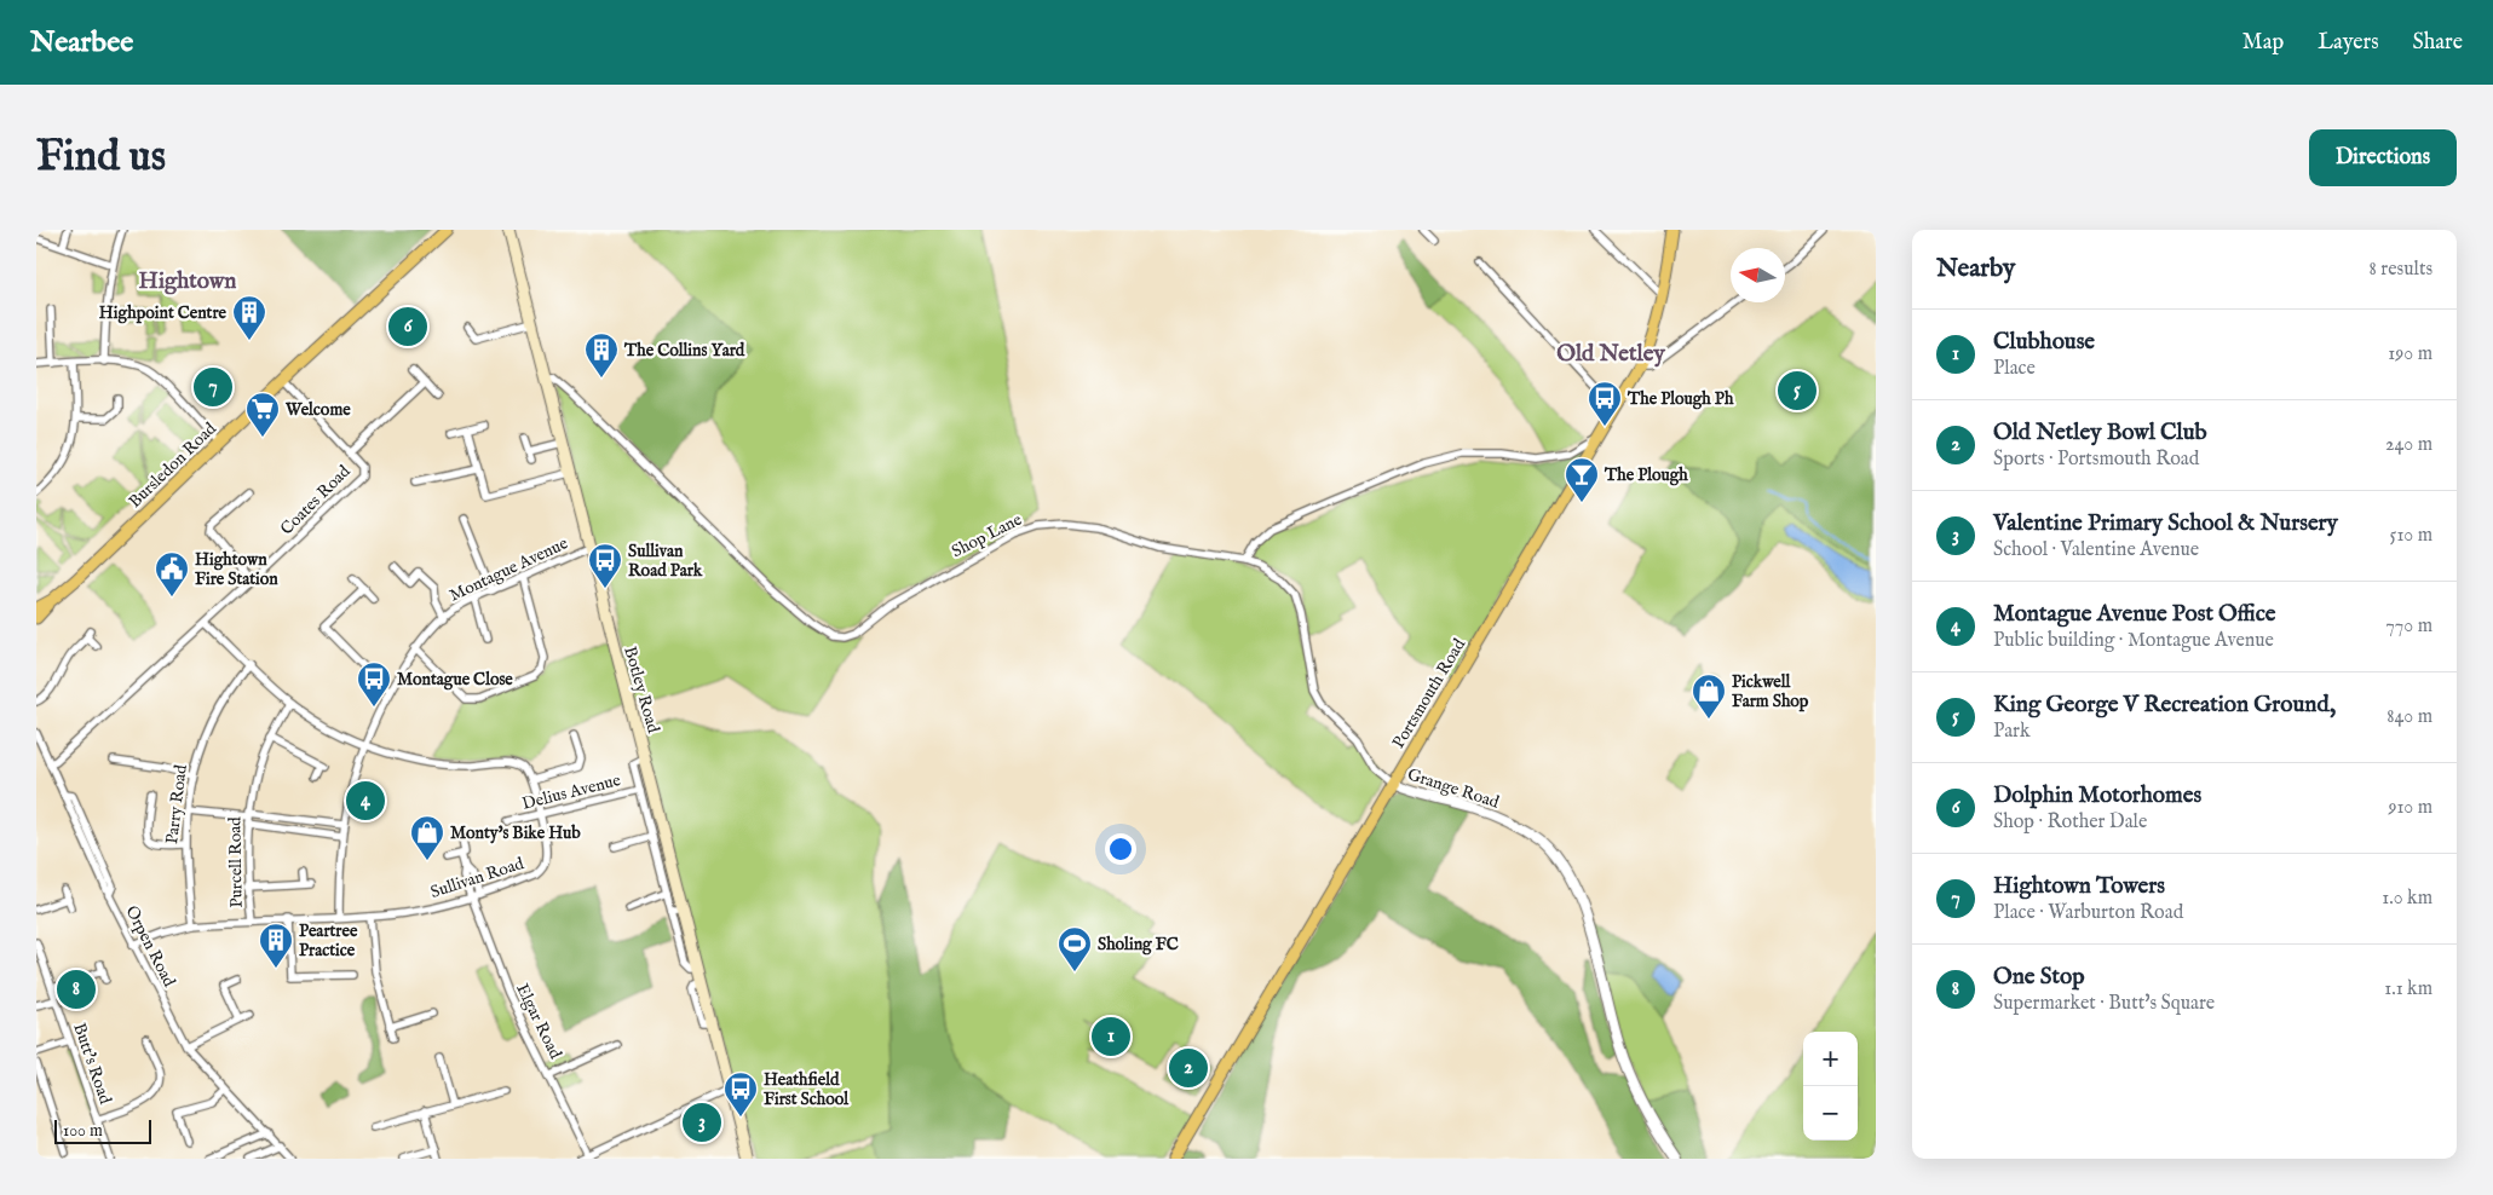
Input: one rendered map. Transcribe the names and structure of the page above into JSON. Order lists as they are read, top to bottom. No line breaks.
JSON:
{"streets":{"main road":["Bursledon Road","Botley Road","Portsmouth Road"],"street":["Coates Road","Shop Lane","Montague Avenue","Grange Road","Delius Avenue","Parry Road","Purcell Road","Sullivan Road","Orpen Road","Elgar Road","Butt's Road"]},"crossings":[["Bursledon Road","Coates Road"],["Coates Road","Orpen Road"],["Shop Lane","Botley Road"],["Shop Lane","Grange Road"],["Montague Avenue","Botley Road"],["Montague Avenue","Sullivan Road"],["Portsmouth Road","Grange Road"],["Delius Avenue","Sullivan Road"],["Parry Road","Sullivan Road"],["Purcell Road","Sullivan Road"],["Sullivan Road","Orpen Road"],["Sullivan Road","Elgar Road"]],"districts":["Hightown","Old Netley"],"places":{"building":["Highpoint Centre","The Collins Yard","Peartree Practice"],"bus stop":["The Plough Ph","Sullivan Road Park","Montague Close","Heathfield First School"],"supermarket":["Welcome"],"bar":["The Plough"],"public building":["Hightown Fire Station"],"shop":["Pickwell Farm Shop","Monty's Bike Hub"],"sports":["Sholing FC"]},"scale_bar":"100 m","north":"left","page":{"header":"Nearbee","nav":["Map","Layers","Share"],"buttons":"Directions","title":"Find us","heading":["Nearby","8 results"],"pins":["6","7","5","4","8","1","2","3"],"list":[{"mark":"1","name":"Clubhouse","note":"Place","value":"190 m"},{"mark":"2","name":"Old Netley Bowl Club","note":"Sports · Portsmouth Road","value":"240 m"},{"mark":"3","name":"Valentine Primary School & Nursery","note":"School · Valentine Avenue","value":"510 m"},{"mark":"4","name":"Montague Avenue Post Office","note":"Public building · Montague Avenue","value":"770 m"},{"mark":"5","name":"King George V Recreation Ground,","note":"Park","value":"840 m"},{"mark":"6","name":"Dolphin Motorhomes","note":"Shop · Rother Dale","value":"910 m"},{"mark":"7","name":"Hightown Towers","note":"Place · Warburton Road","value":"1.0 km"},{"mark":"8","name":"One Stop","note":"Supermarket · Butt's Square","value":"1.1 km"}],"map_buttons":["+","−"],"scale":"100 m"}}
